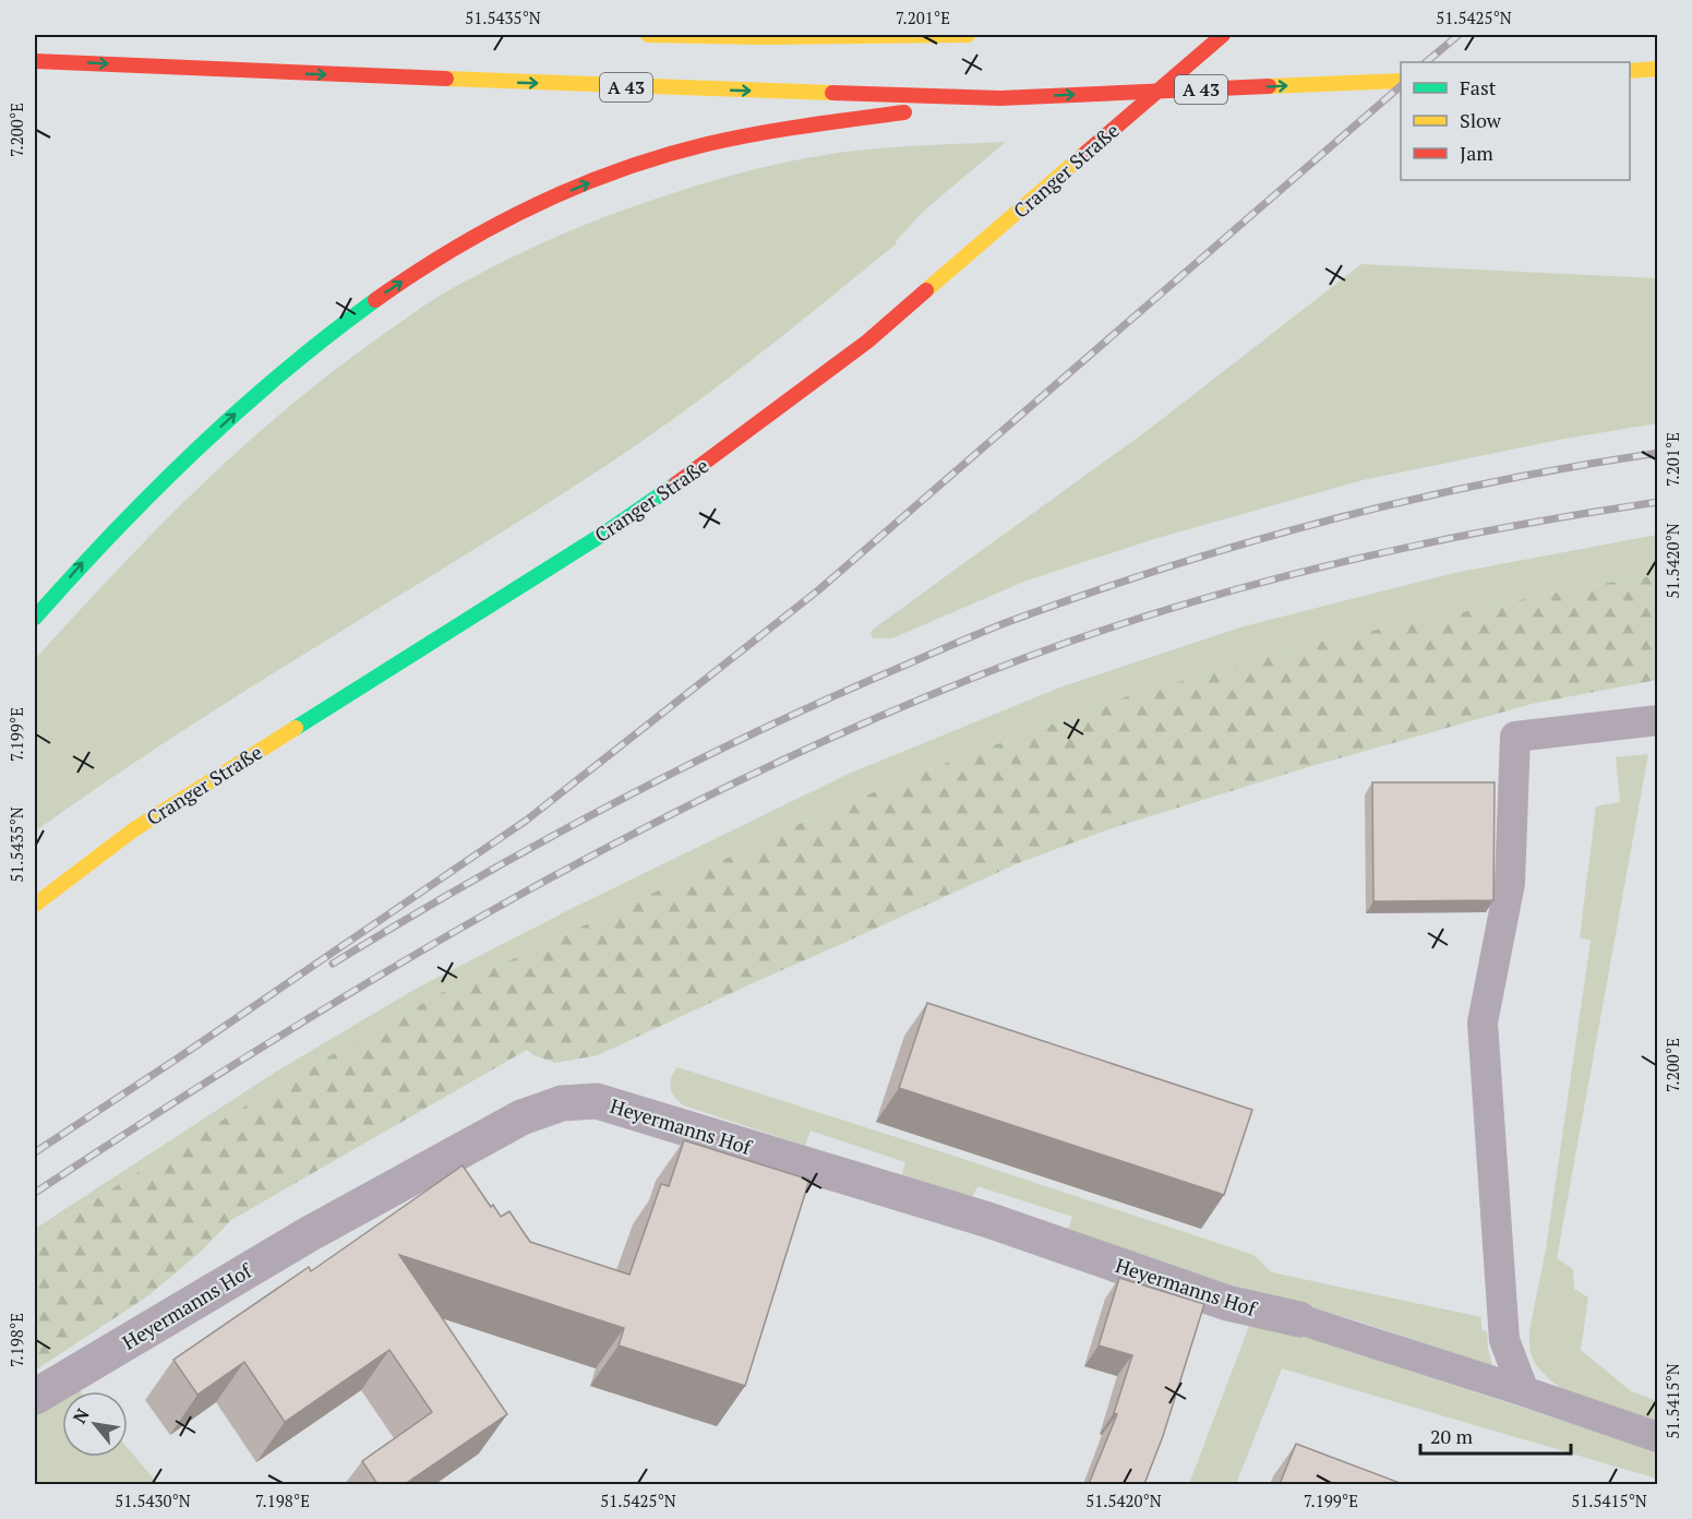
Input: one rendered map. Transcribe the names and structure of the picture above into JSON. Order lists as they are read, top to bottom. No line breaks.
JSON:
{"streets":{"main road":["A 43","Cranger Straße"],"street":["Heyermanns Hof"]},"legend":["Fast","Slow","Jam"],"scale_bar":"20 m","north":"top left","coordinates":["51.5435°N","7.201°E","51.5425°N","7.200°E","51.5420°N","7.199°E","7.198°E","51.5415°N","51.5430°N"]}
